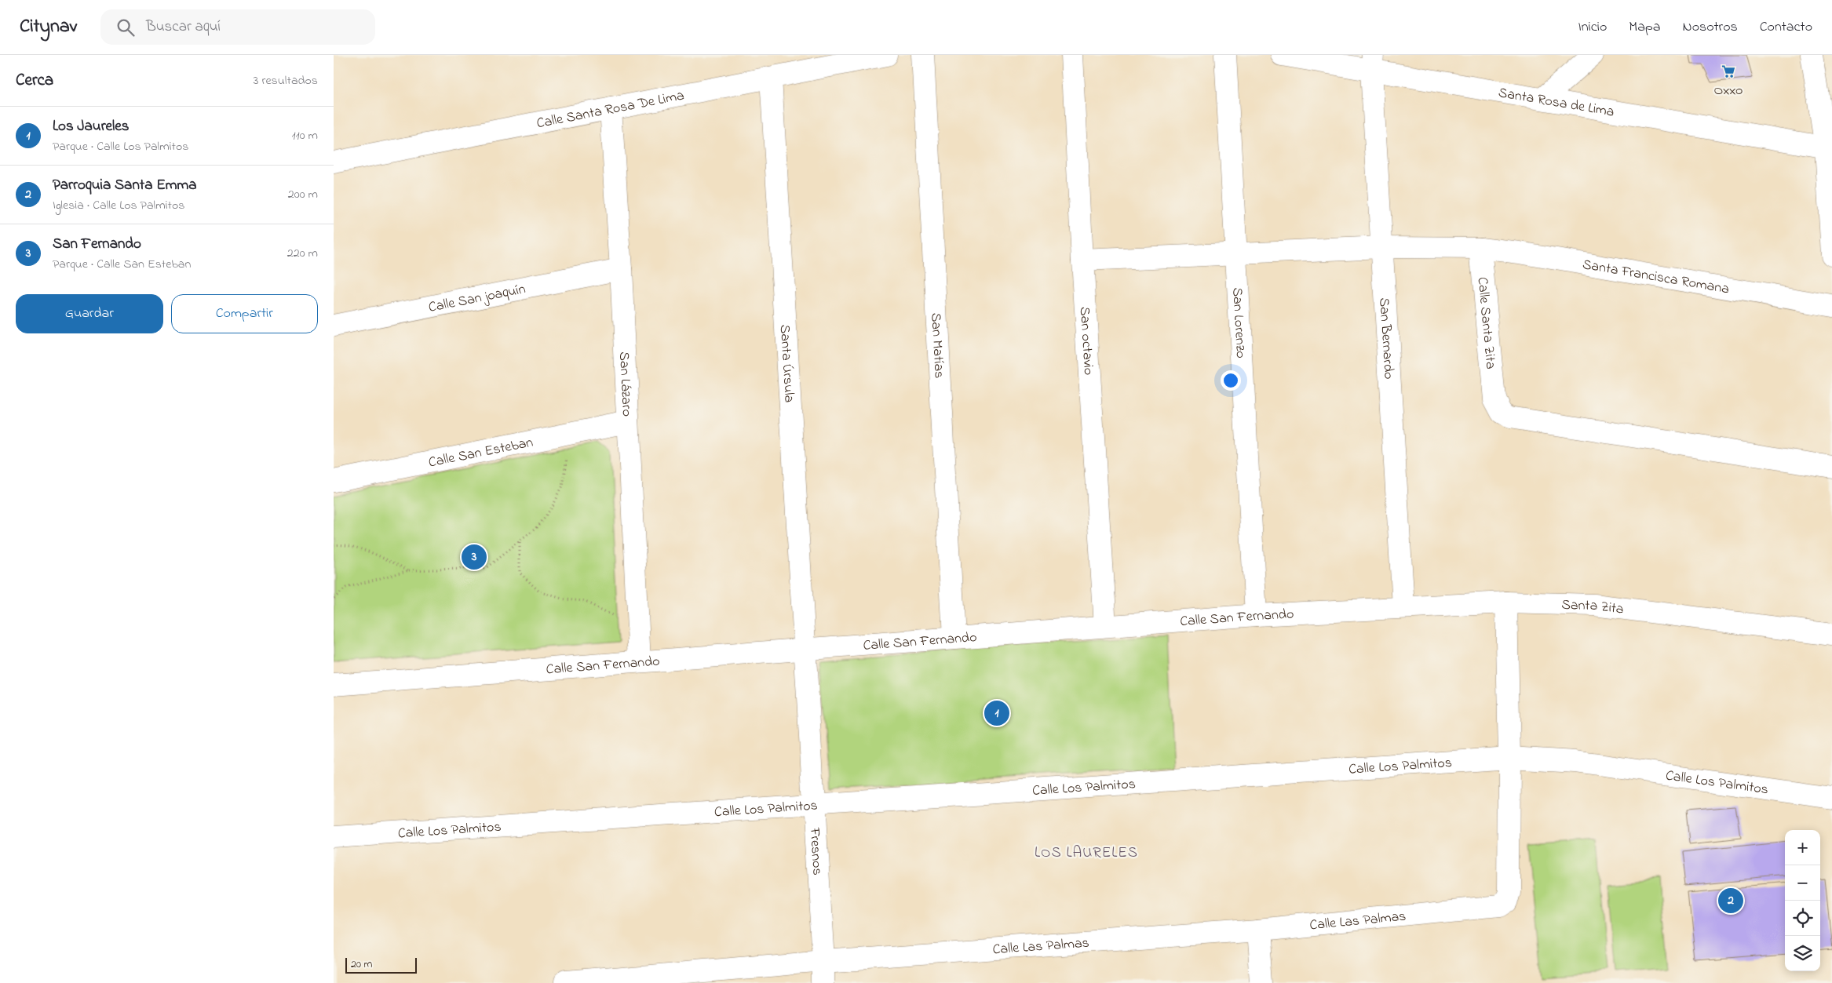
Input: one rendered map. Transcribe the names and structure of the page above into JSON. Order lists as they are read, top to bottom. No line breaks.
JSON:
{"streets":{"street":["Santa Rosa de Lima","Calle Santa Rosa De Lima","Santa Francisca Romana","Calle San joaquín","San Lorenzo","Calle Santa Zita","San Bernardo","San octavio","San Matías","Santa Úrsula","San Lázaro","Calle San Esteban","Santa Zita","Calle San Fernando","Calle Los Palmitos","Fresnos","Calle Las Palmas"]},"crossings":[["Santa Rosa de Lima","San Bernardo"],["Calle Santa Rosa De Lima","Santa Úrsula"],["Calle Santa Rosa De Lima","San Lázaro"],["Santa Francisca Romana","San Lorenzo"],["Santa Francisca Romana","Calle Santa Zita"],["Santa Francisca Romana","San Bernardo"],["Santa Francisca Romana","San octavio"],["Calle San joaquín","San Lázaro"],["San Lorenzo","Calle San Fernando"],["San Bernardo","Calle San Fernando"],["San octavio","Calle San Fernando"],["San Matías","Calle San Fernando"],["Santa Úrsula","Calle San Fernando"],["Santa Úrsula","Fresnos"],["San Lázaro","Calle San Esteban"],["San Lázaro","Calle San Fernando"],["Santa Zita","Calle San Fernando"],["Calle San Fernando","Fresnos"],["Calle Los Palmitos","Fresnos"],["Calle Los Palmitos","Calle Las Palmas"],["Fresnos","Calle Las Palmas"]],"districts":["LOS LAURELES"],"places":{"supermarket":["Oxxo"]},"scale_bar":"20 m","page":{"header":"Citynav","search":"Buscar aquí","nav":["Inicio","Mapa","Nosotros","Contacto"],"heading":["Cerca","3 resultados"],"list":[{"mark":"1","name":"Los Jaureles","note":"Parque · Calle Los Palmitos","value":"110 m"},{"mark":"2","name":"Parroquia Santa Emma","note":"Iglesia · Calle Los Palmitos","value":"200 m"},{"mark":"3","name":"San Fernando","note":"Parque · Calle San Esteban","value":"220 m"}],"buttons":["Guardar","Compartir"],"pins":["3","1","2"],"map_buttons":["+","−"],"scale":"20 m"}}
